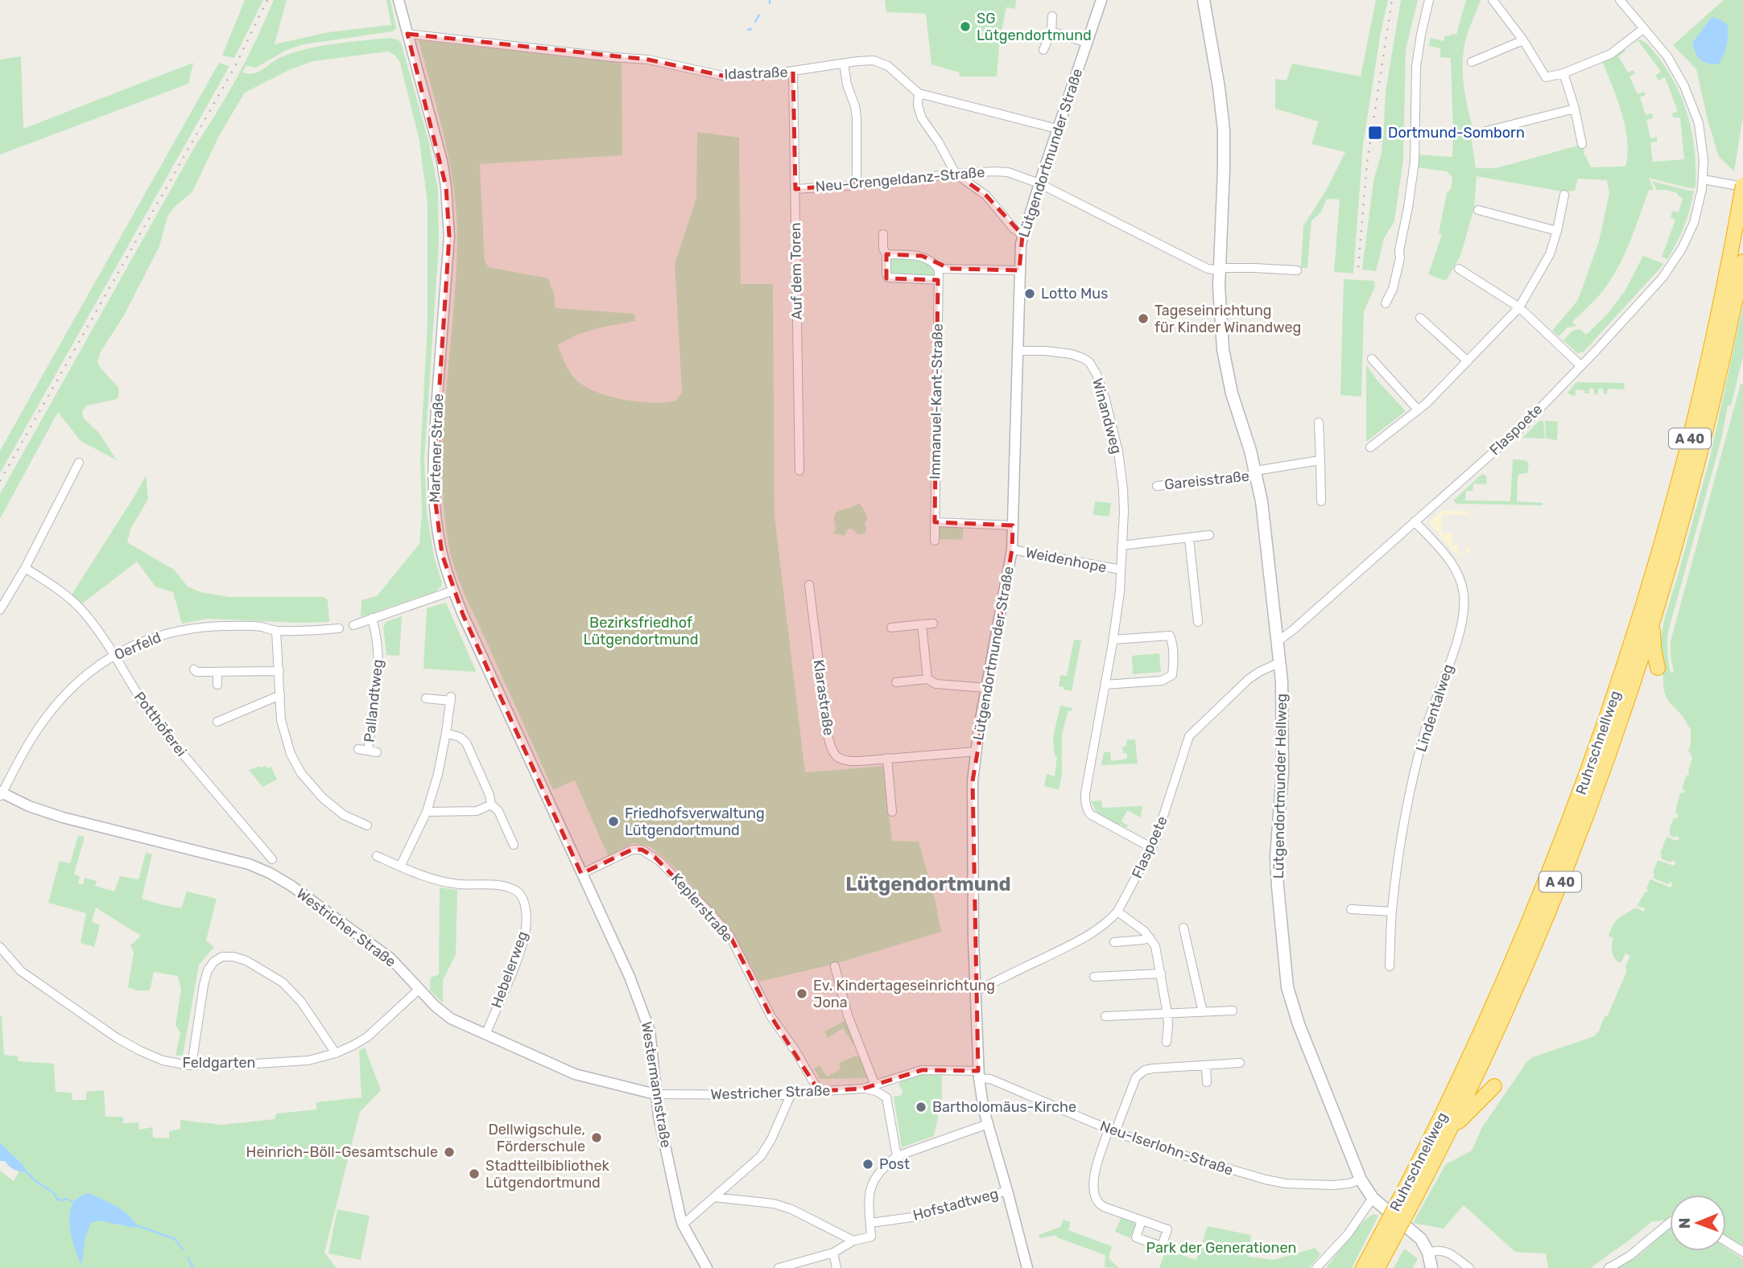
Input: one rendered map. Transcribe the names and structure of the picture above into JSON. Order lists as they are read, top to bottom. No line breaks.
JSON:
{"streets":{"highway":["A 40","Ruhrschnellweg"],"main road":["Lütgendortmunder Hellweg"],"street":["Idastraße","Lütgendortmunder Straße","Neu-Crengeldanz-Straße","Auf dem Toren","Immanuel-Kant-Straße","Winandweg","Flaspoete","Martener Straße","Gareisstraße","Weidenhope","Oerfeld","Klarastraße","Pallandtweg","Lindentalweg","Potthöferei","Keplerstraße","Westricher Straße","Hebelerweg","Feldgarten","Westermannstraße","Neu-Iserlohn-Straße","Hofstadtweg"]},"crossings":[["Idastraße","Lütgendortmunder Straße"],["Idastraße","Auf dem Toren"],["Idastraße","Martener Straße"],["Lütgendortmunder Straße","Neu-Crengeldanz-Straße"],["Lütgendortmunder Straße","Winandweg"],["Lütgendortmunder Straße","Flaspoete"],["Lütgendortmunder Straße","Weidenhope"],["Lütgendortmunder Straße","Klarastraße"],["Lütgendortmunder Straße","Westricher Straße"],["Lütgendortmunder Straße","Neu-Iserlohn-Straße"],["Lütgendortmunder Straße","Hofstadtweg"],["Neu-Crengeldanz-Straße","Auf dem Toren"],["Neu-Crengeldanz-Straße","Lütgendortmunder Hellweg"],["Winandweg","Flaspoete"],["Winandweg","Weidenhope"],["Flaspoete","Lindentalweg"],["Flaspoete","Lütgendortmunder Hellweg"],["Martener Straße","Keplerstraße"],["Martener Straße","Westermannstraße"],["Gareisstraße","Lütgendortmunder Hellweg"],["Oerfeld","Potthöferei"],["Oerfeld","Westricher Straße"],["Lütgendortmunder Hellweg","Neu-Iserlohn-Straße"],["Keplerstraße","Westricher Straße"],["Keplerstraße","Westermannstraße"],["Westricher Straße","Hebelerweg"],["Westricher Straße","Feldgarten"],["Westricher Straße","Westermannstraße"],["Westricher Straße","Neu-Iserlohn-Straße"]],"districts":["Lütgendortmund"],"parks":["Bezirksfriedhof Lütgendortmund","Park der Generationen"],"places":{"other":["SG Lütgendortmund","Lotto Mus","Tageseinrichtung für Kinder Winandweg","Friedhofsverwaltung Lütgendortmund","Ev. Kindertageseinrichtung Jona","Bartholomäus-Kirche","Dellwigschule, Förderschule","Heinrich-Böll-Gesamtschule","Post","Stadtteilbibliothek Lütgendortmund"],"transit":["Dortmund-Somborn"]},"north":"left"}
